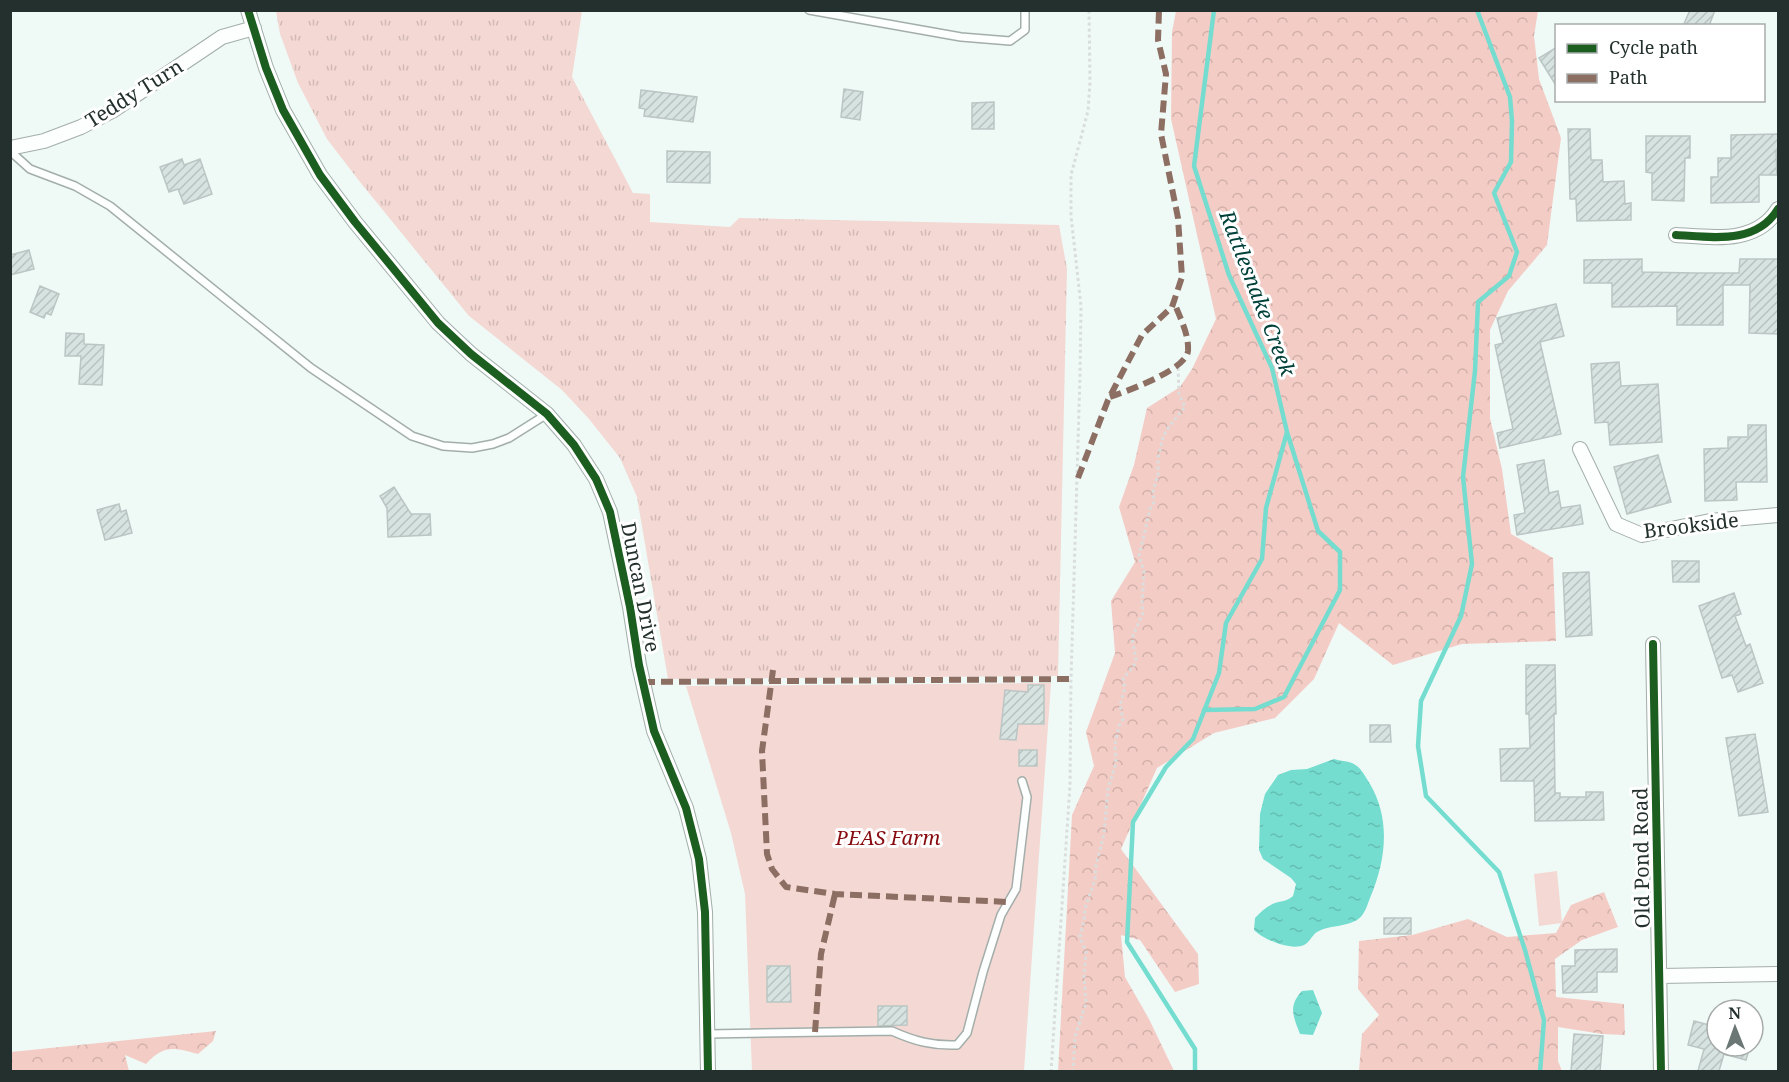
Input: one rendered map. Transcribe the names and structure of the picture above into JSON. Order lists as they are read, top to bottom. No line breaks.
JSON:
{"streets":{"street":["Teddy Turn","Brookside","Duncan Drive","Old Pond Road"]},"crossings":[["Teddy Turn","Duncan Drive"]],"water":["Rattlesnake Creek"],"parks":["PEAS Farm"],"legend":["Cycle path","Path"],"north":"top"}
